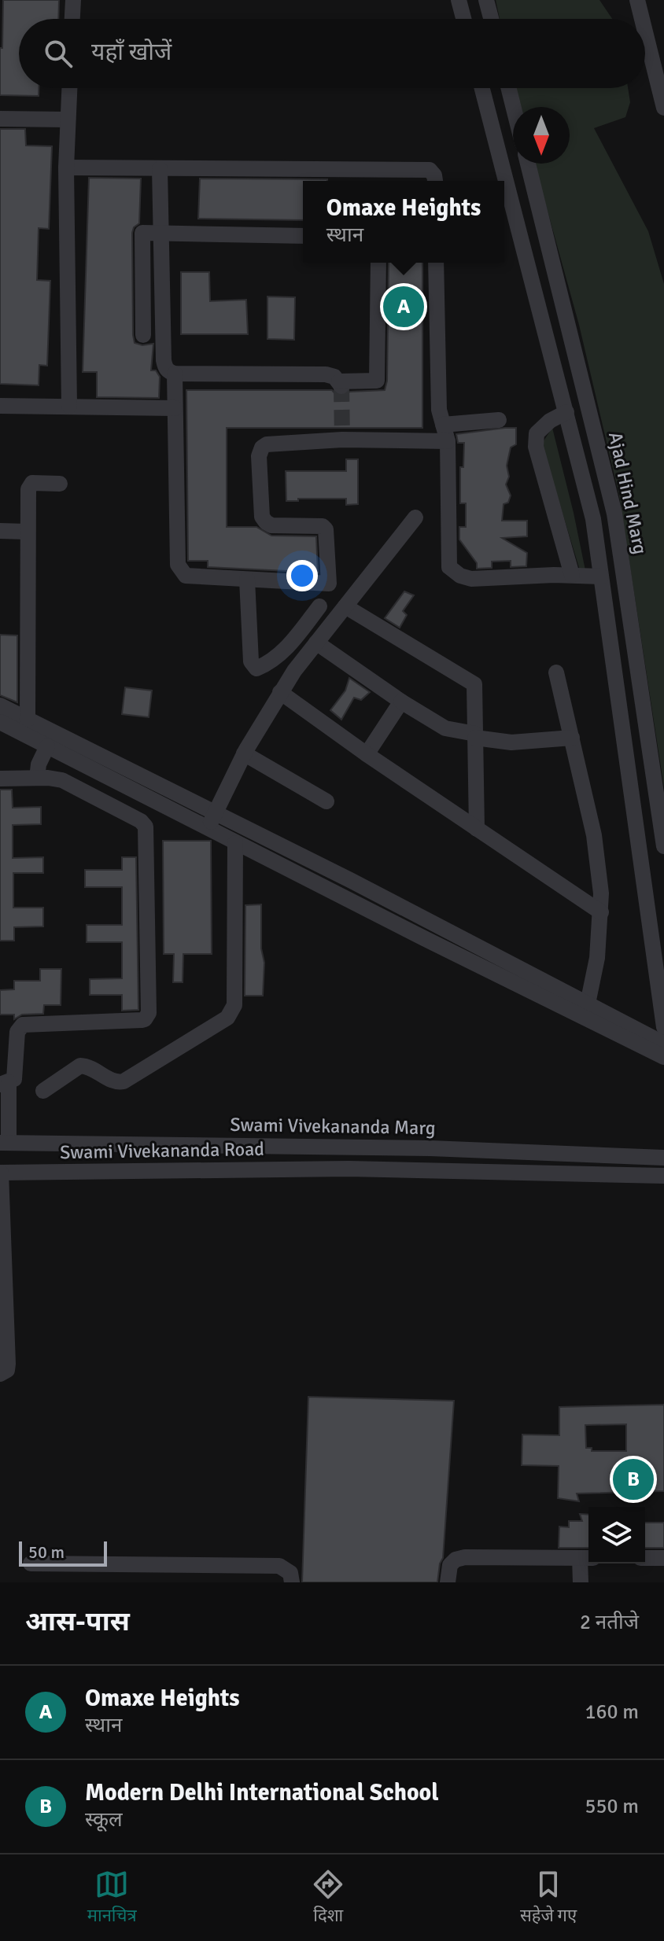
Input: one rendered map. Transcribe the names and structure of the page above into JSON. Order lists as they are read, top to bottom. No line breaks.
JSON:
{"streets":{"street":["Ajad Hind Marg","Swami Vivekananda Marg","Swami Vivekananda Road"]},"scale_bar":"50 m","north":"bottom","page":{"search":"यहाँ खोजें","popup":["Omaxe Heights","स्थान"],"pins":["A","B"],"scale":"50 m","heading":["आस-पास","2 नतीजे"],"list":[{"mark":"A","name":"Omaxe Heights","note":"स्थान","value":"160 m"},{"mark":"B","name":"Modern Delhi International School","note":"स्कूल","value":"550 m"}],"nav":["मानचित्र","दिशा","सहेजे गए"]}}
